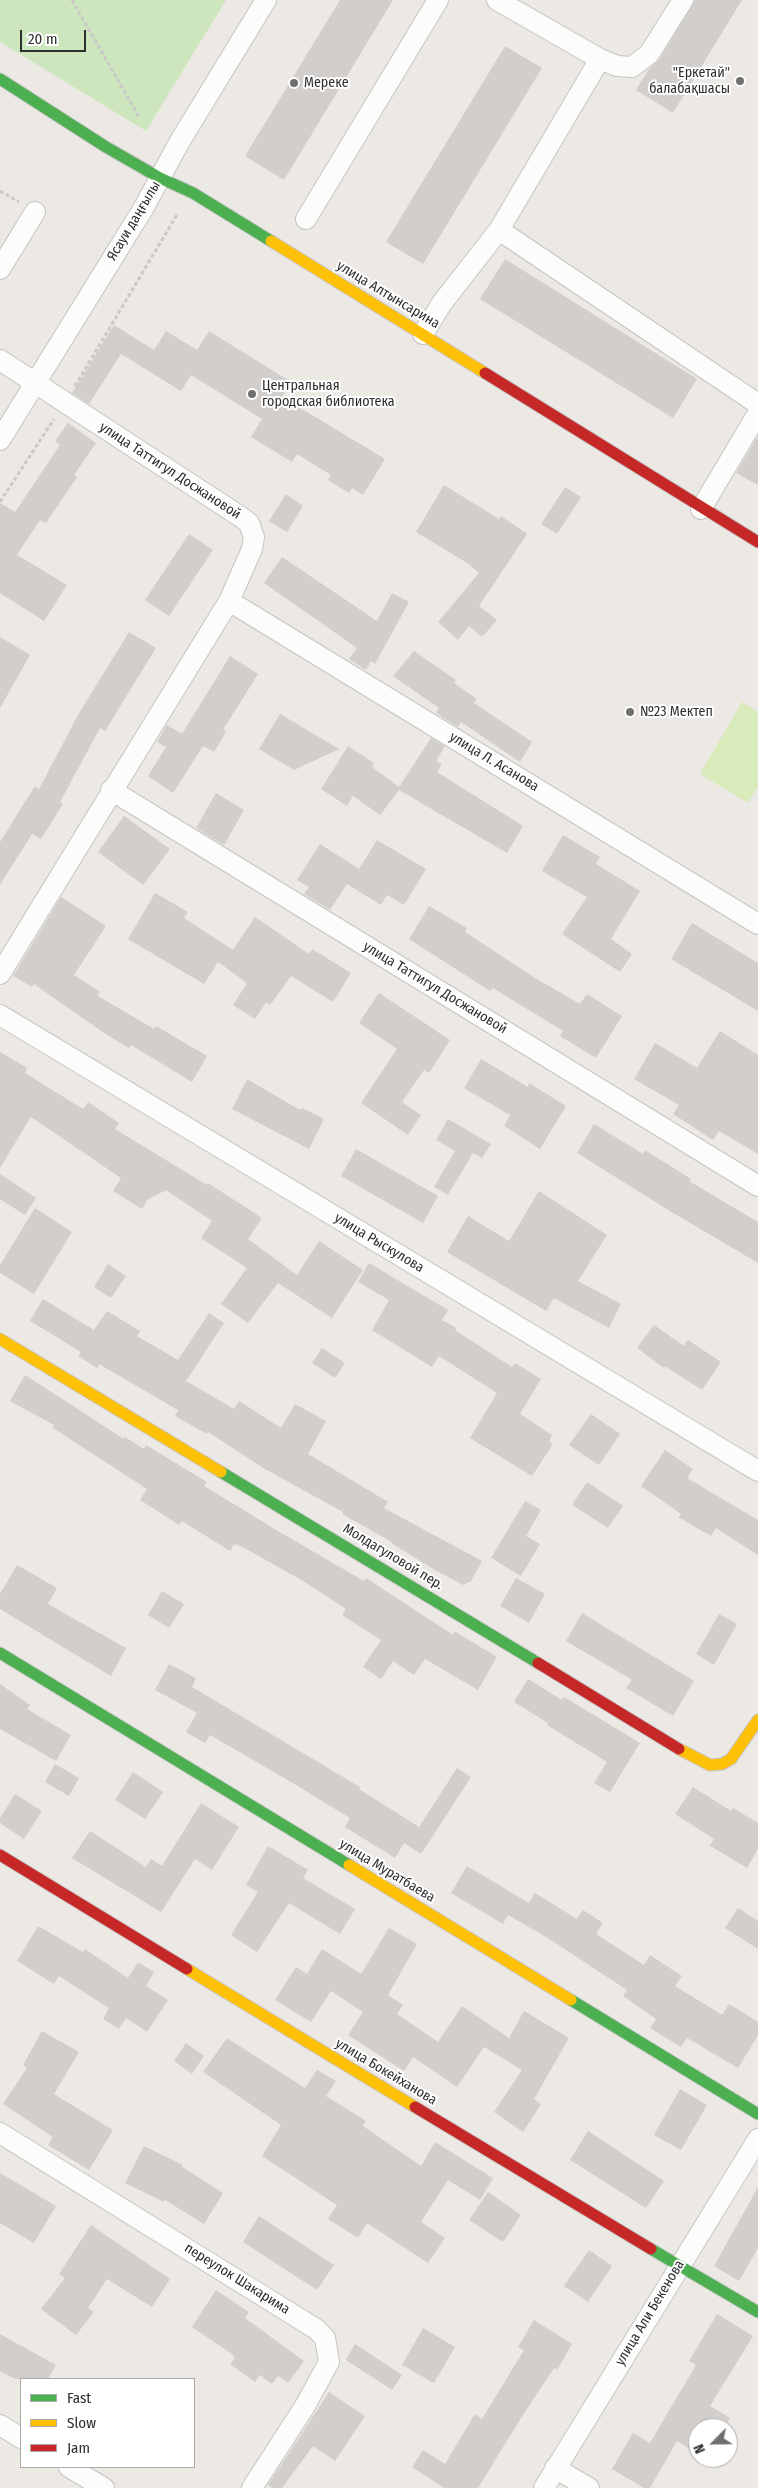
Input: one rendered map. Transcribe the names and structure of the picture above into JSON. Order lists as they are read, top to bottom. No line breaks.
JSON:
{"streets":{"street":["Ясауи даңғылы","улица Алтынсарина","улица Таттигул Досжановой","улица Л. Асанова","улица Рыскулова","Молдагуловой пер.","улица Муратбаева","улица Бокейханова","переулок Шакарима","улица Али Бекенова"]},"crossings":[["Ясауи даңғылы","улица Алтынсарина"],["Ясауи даңғылы","улица Таттигул Досжановой"],["улица Таттигул Досжановой","улица Л. Асанова"],["улица Бокейханова","улица Али Бекенова"]],"places":["\"Еркетай\" балабақшасы","Мереке","Центральная городская библиотека","№23 Мектеп"],"legend":["Fast","Slow","Jam"],"scale_bar":"20 m","north":"bottom left"}
